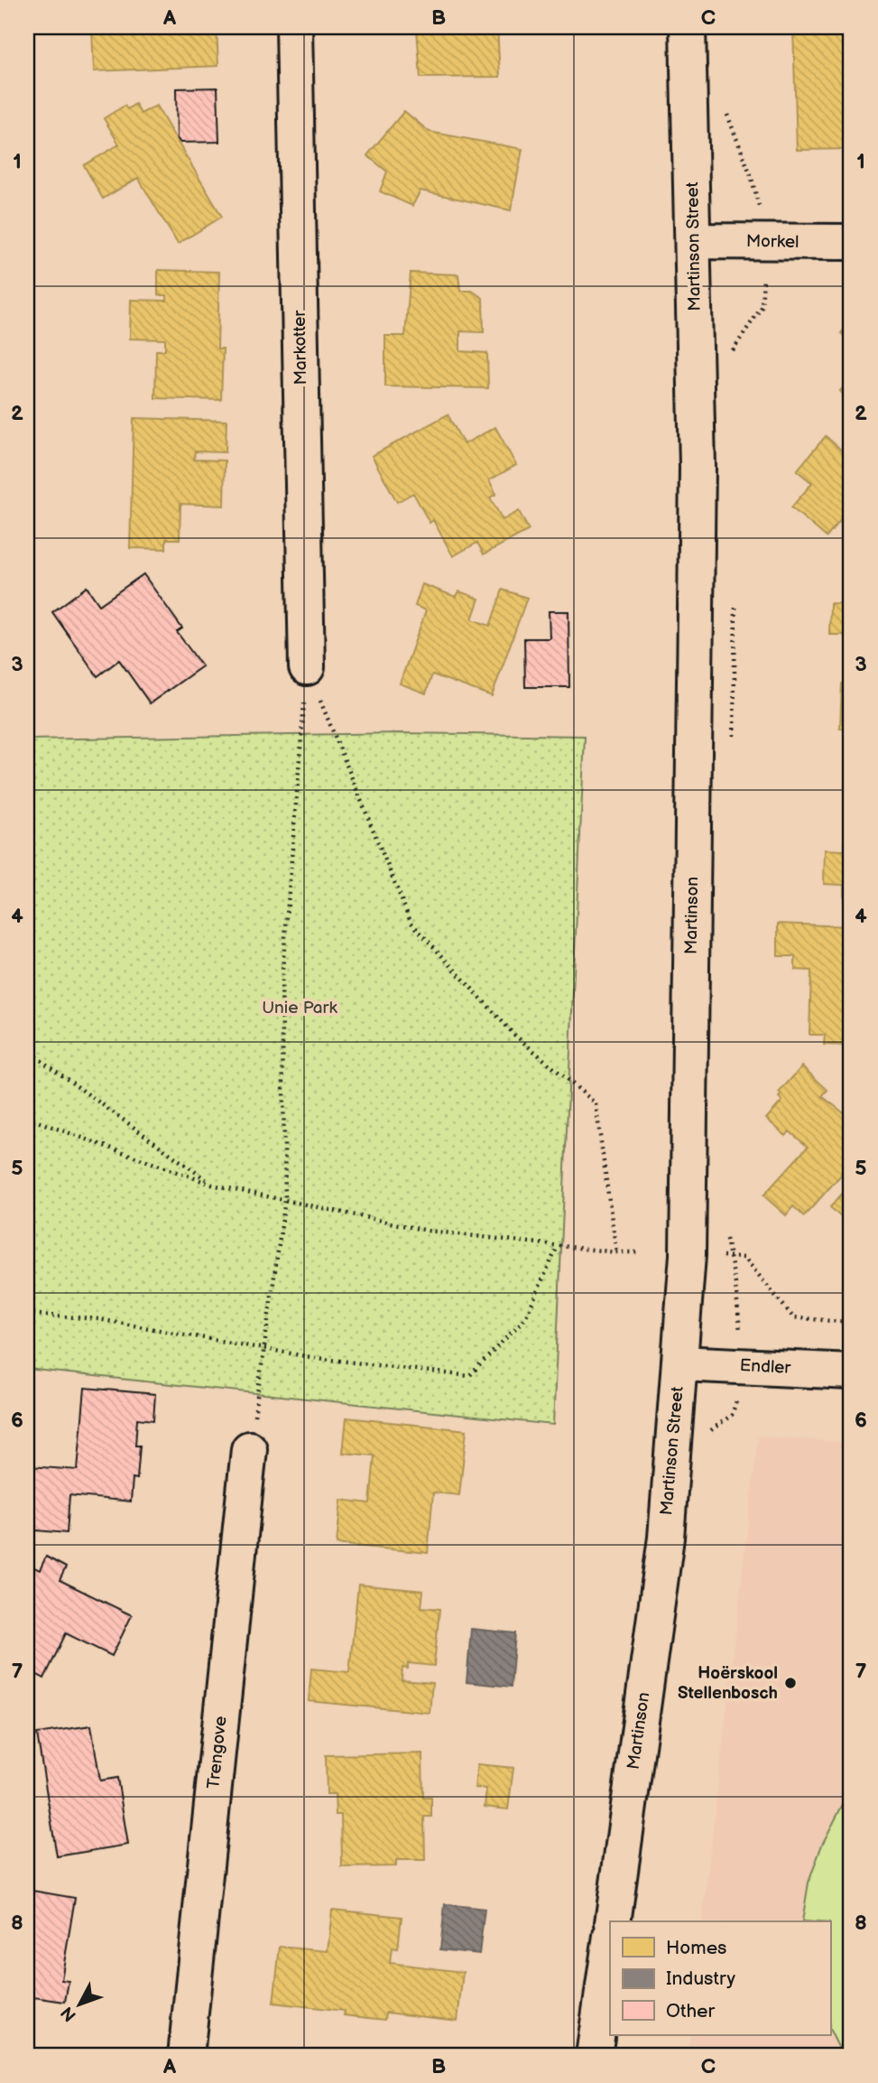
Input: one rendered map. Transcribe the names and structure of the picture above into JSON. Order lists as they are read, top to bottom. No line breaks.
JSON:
{"streets":{"street":["Morkel","Martinson Street","Markotter","Martinson","Endler","Trengove"]},"crossings":[["Morkel","Martinson Street"],["Martinson Street","Martinson"],["Martinson Street","Endler"],["Martinson","Endler"]],"parks":["Unie Park"],"places":["Hoërskool Stellenbosch"],"legend":["Homes","Industry","Other"],"north":"bottom left","grid":{"columns":["A","B","C"],"rows":["1","2","3","4","5","6","7","8"]}}
